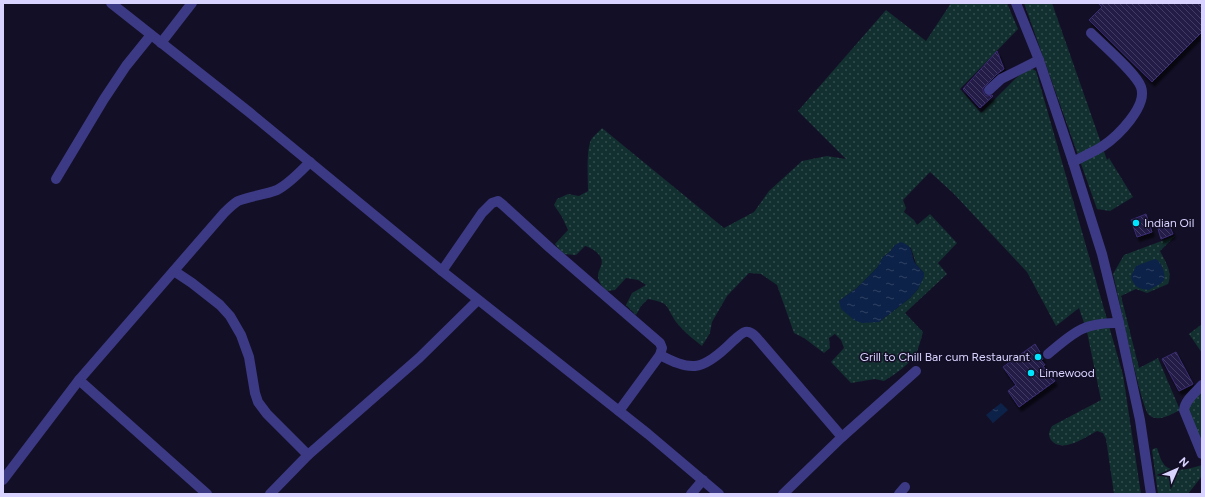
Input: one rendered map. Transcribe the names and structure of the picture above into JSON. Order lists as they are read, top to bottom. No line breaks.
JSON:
{"places":["Indian Oil","Grill to Chill Bar cum Restaurant","Limewood"],"north":"top right"}
